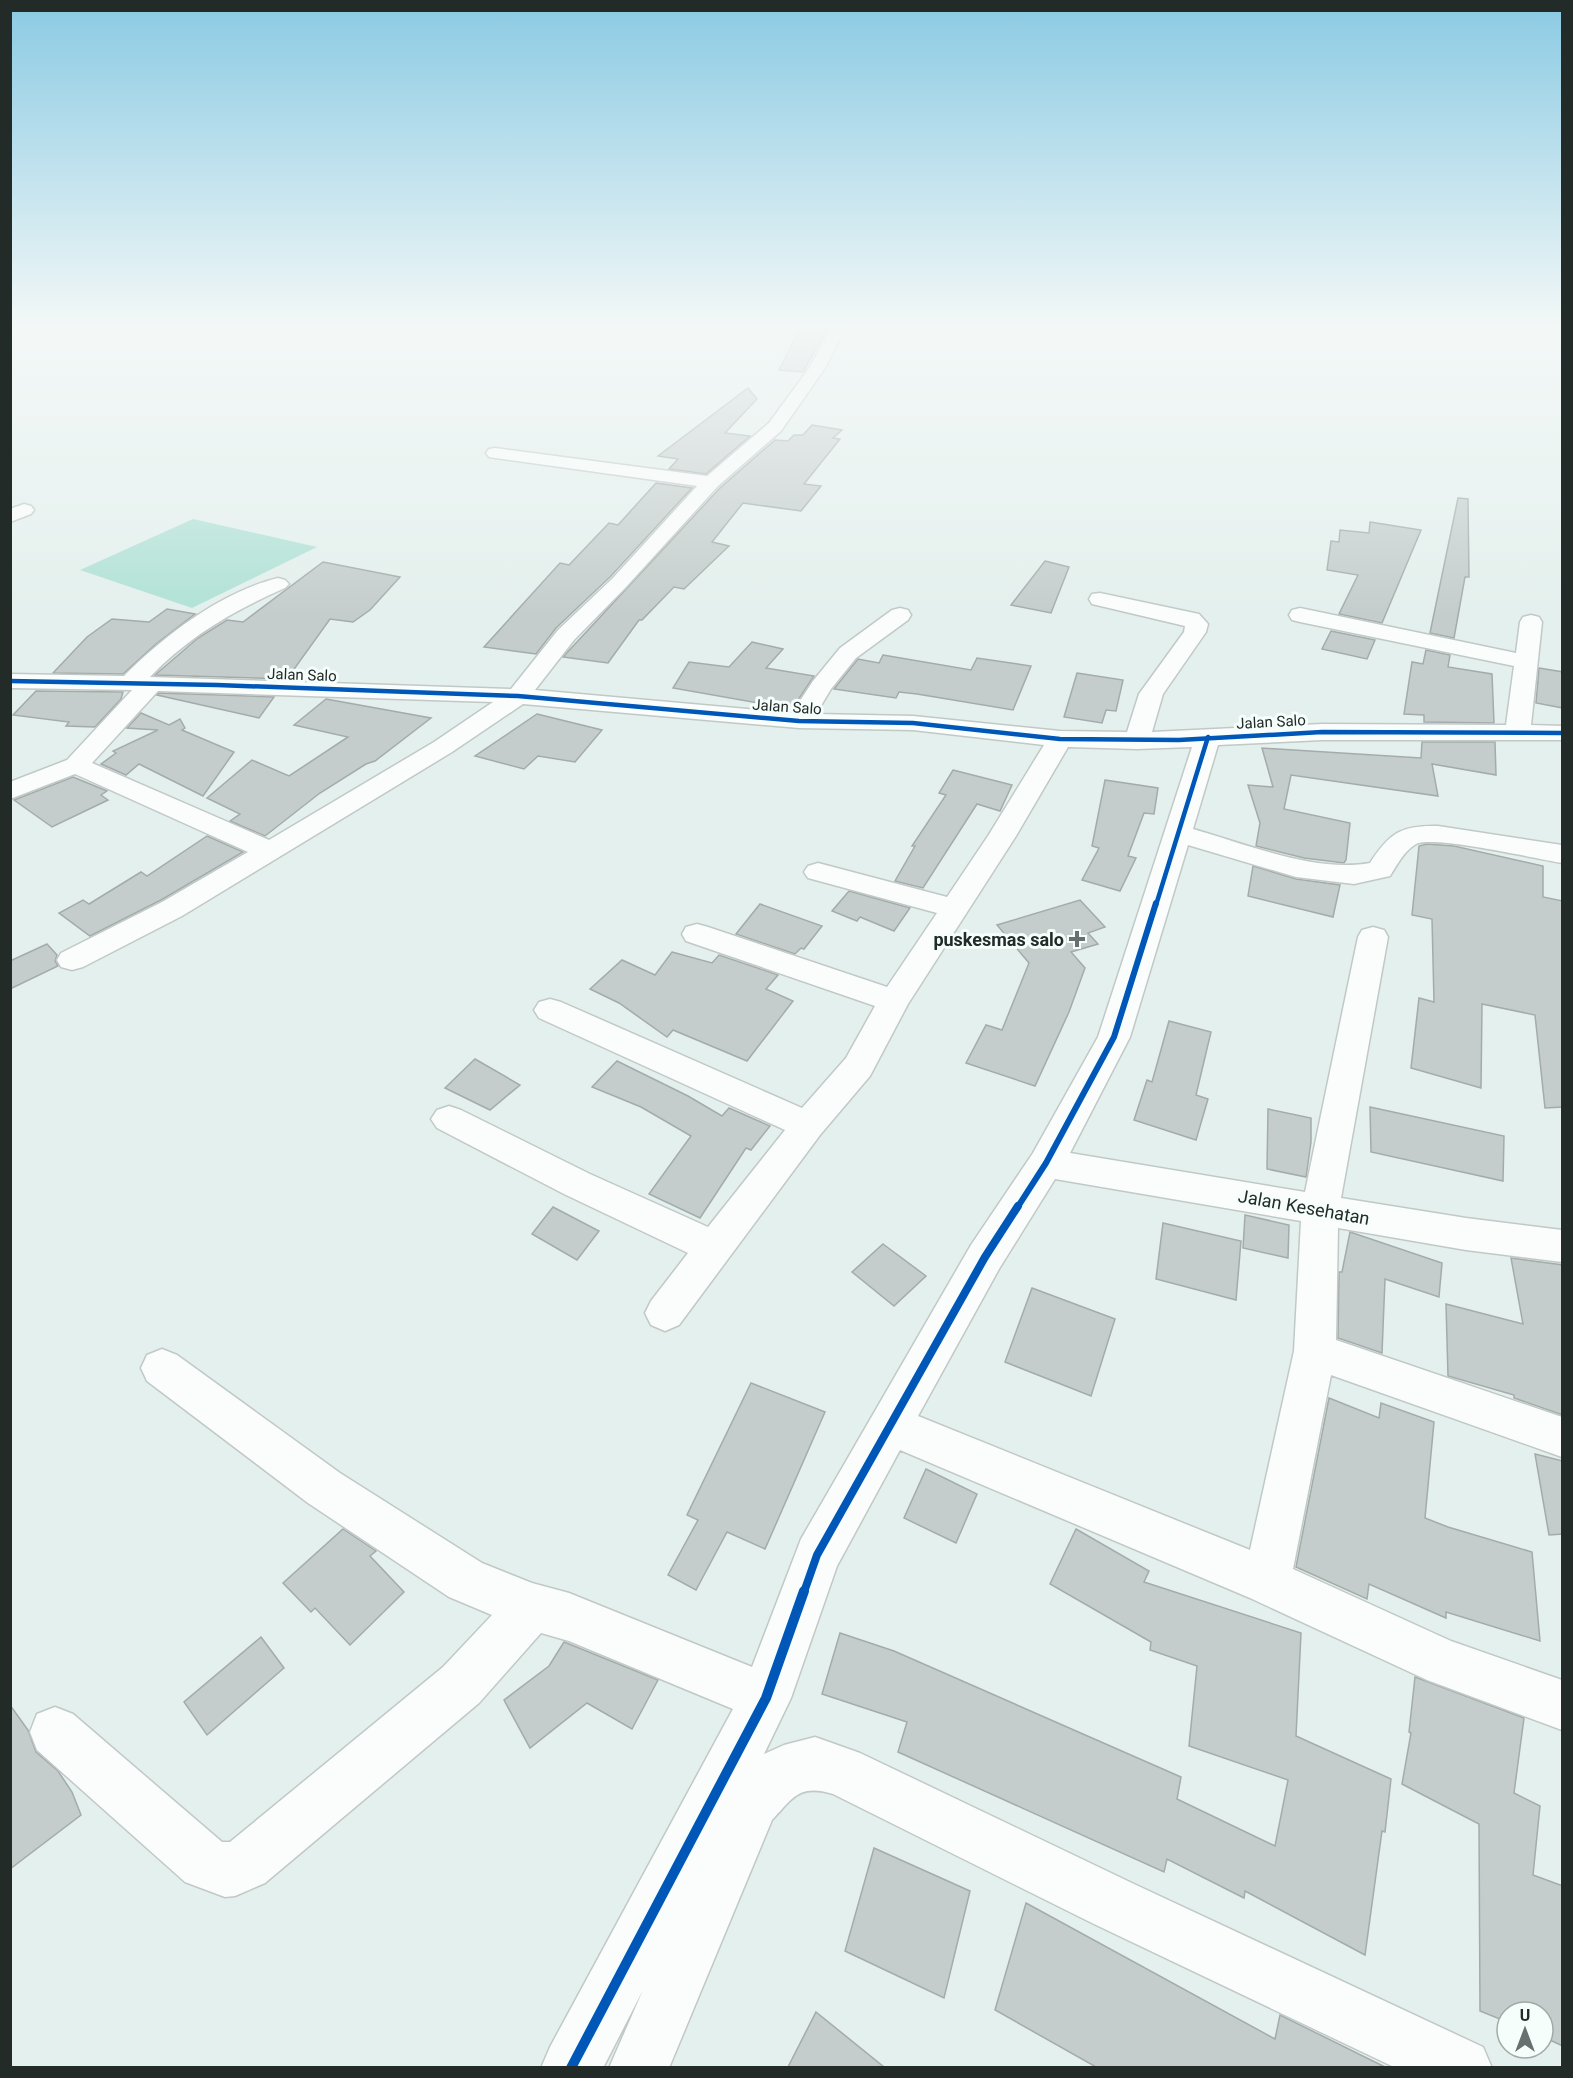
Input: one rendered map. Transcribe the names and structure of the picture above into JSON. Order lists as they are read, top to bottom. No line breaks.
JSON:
{"streets":{"street":["Jalan Salo","Jalan Kesehatan"]},"places":{"health":["puskesmas salo"]},"north":"top"}
